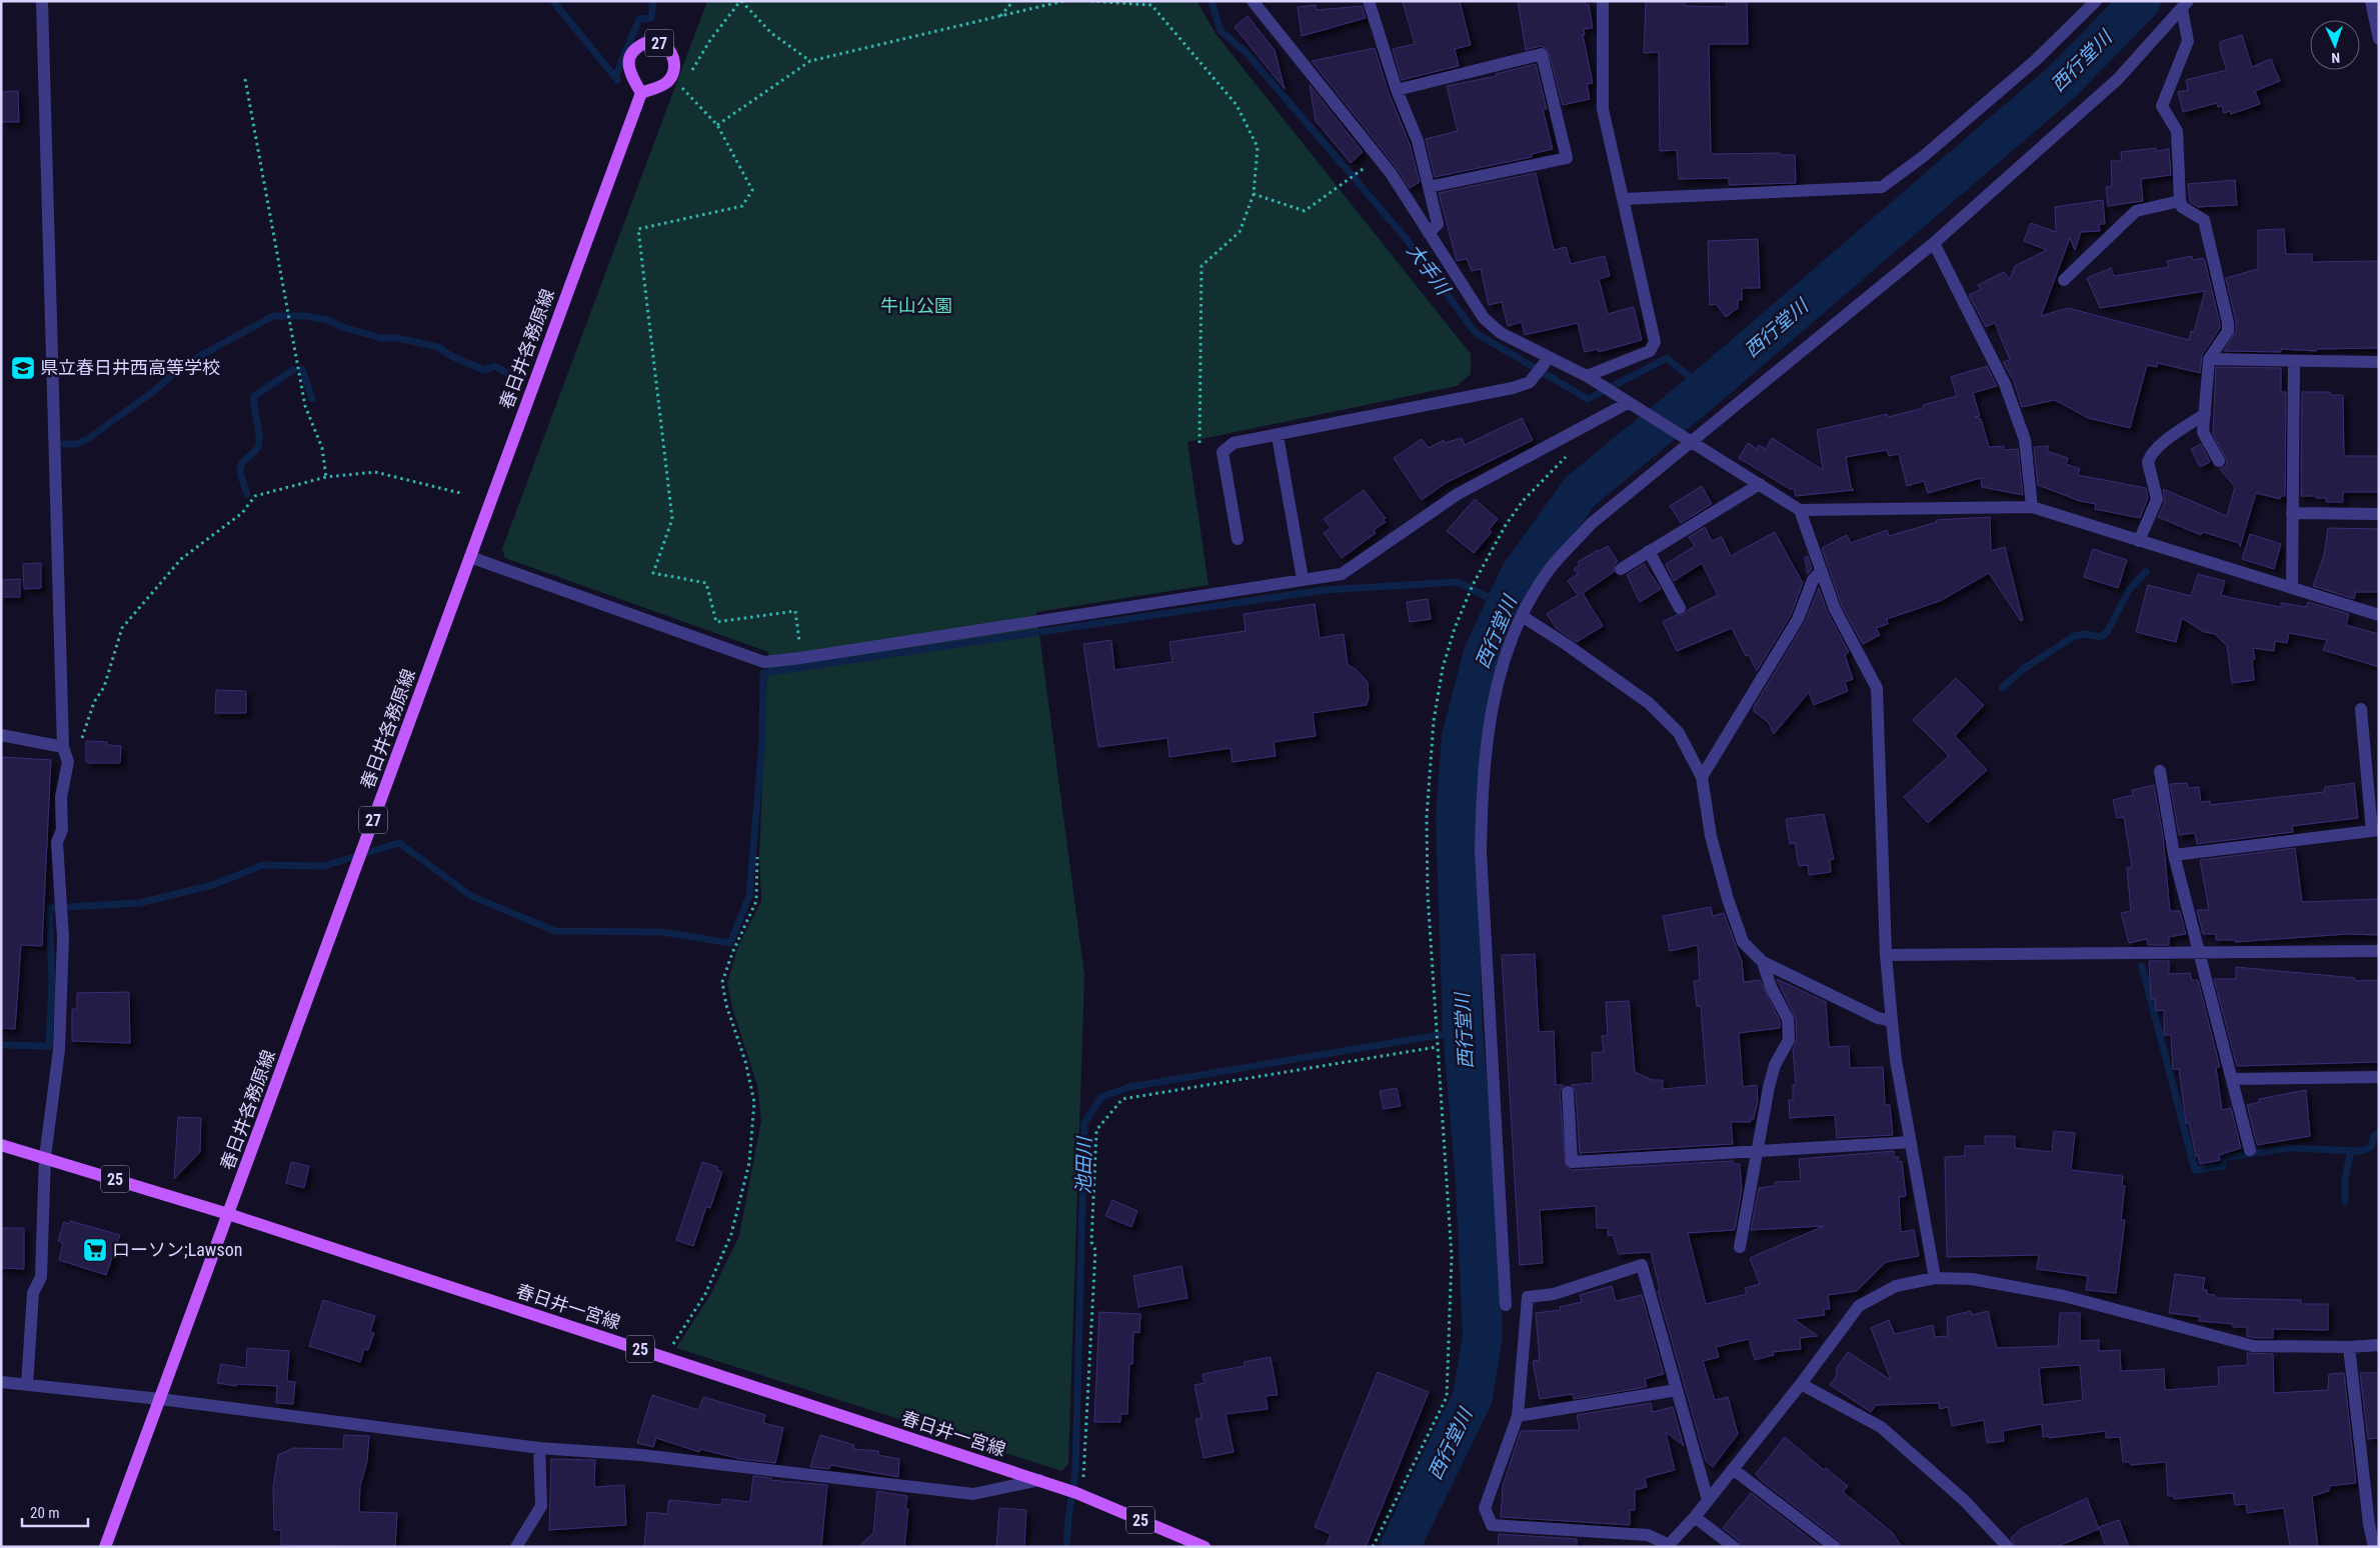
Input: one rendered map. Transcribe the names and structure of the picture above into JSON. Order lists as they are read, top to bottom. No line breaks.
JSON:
{"streets":{"main road":["27","春日井各務原線","25","春日井一宮線"]},"crossings":[["春日井各務原線","春日井一宮線"]],"water":["西行堂川","大手川","池田川"],"parks":["牛山公園"],"places":{"school or university":["県立春日井西高等学校"],"supermarket":["ローソン;Lawson"]},"scale_bar":"20 m","north":"bottom"}
